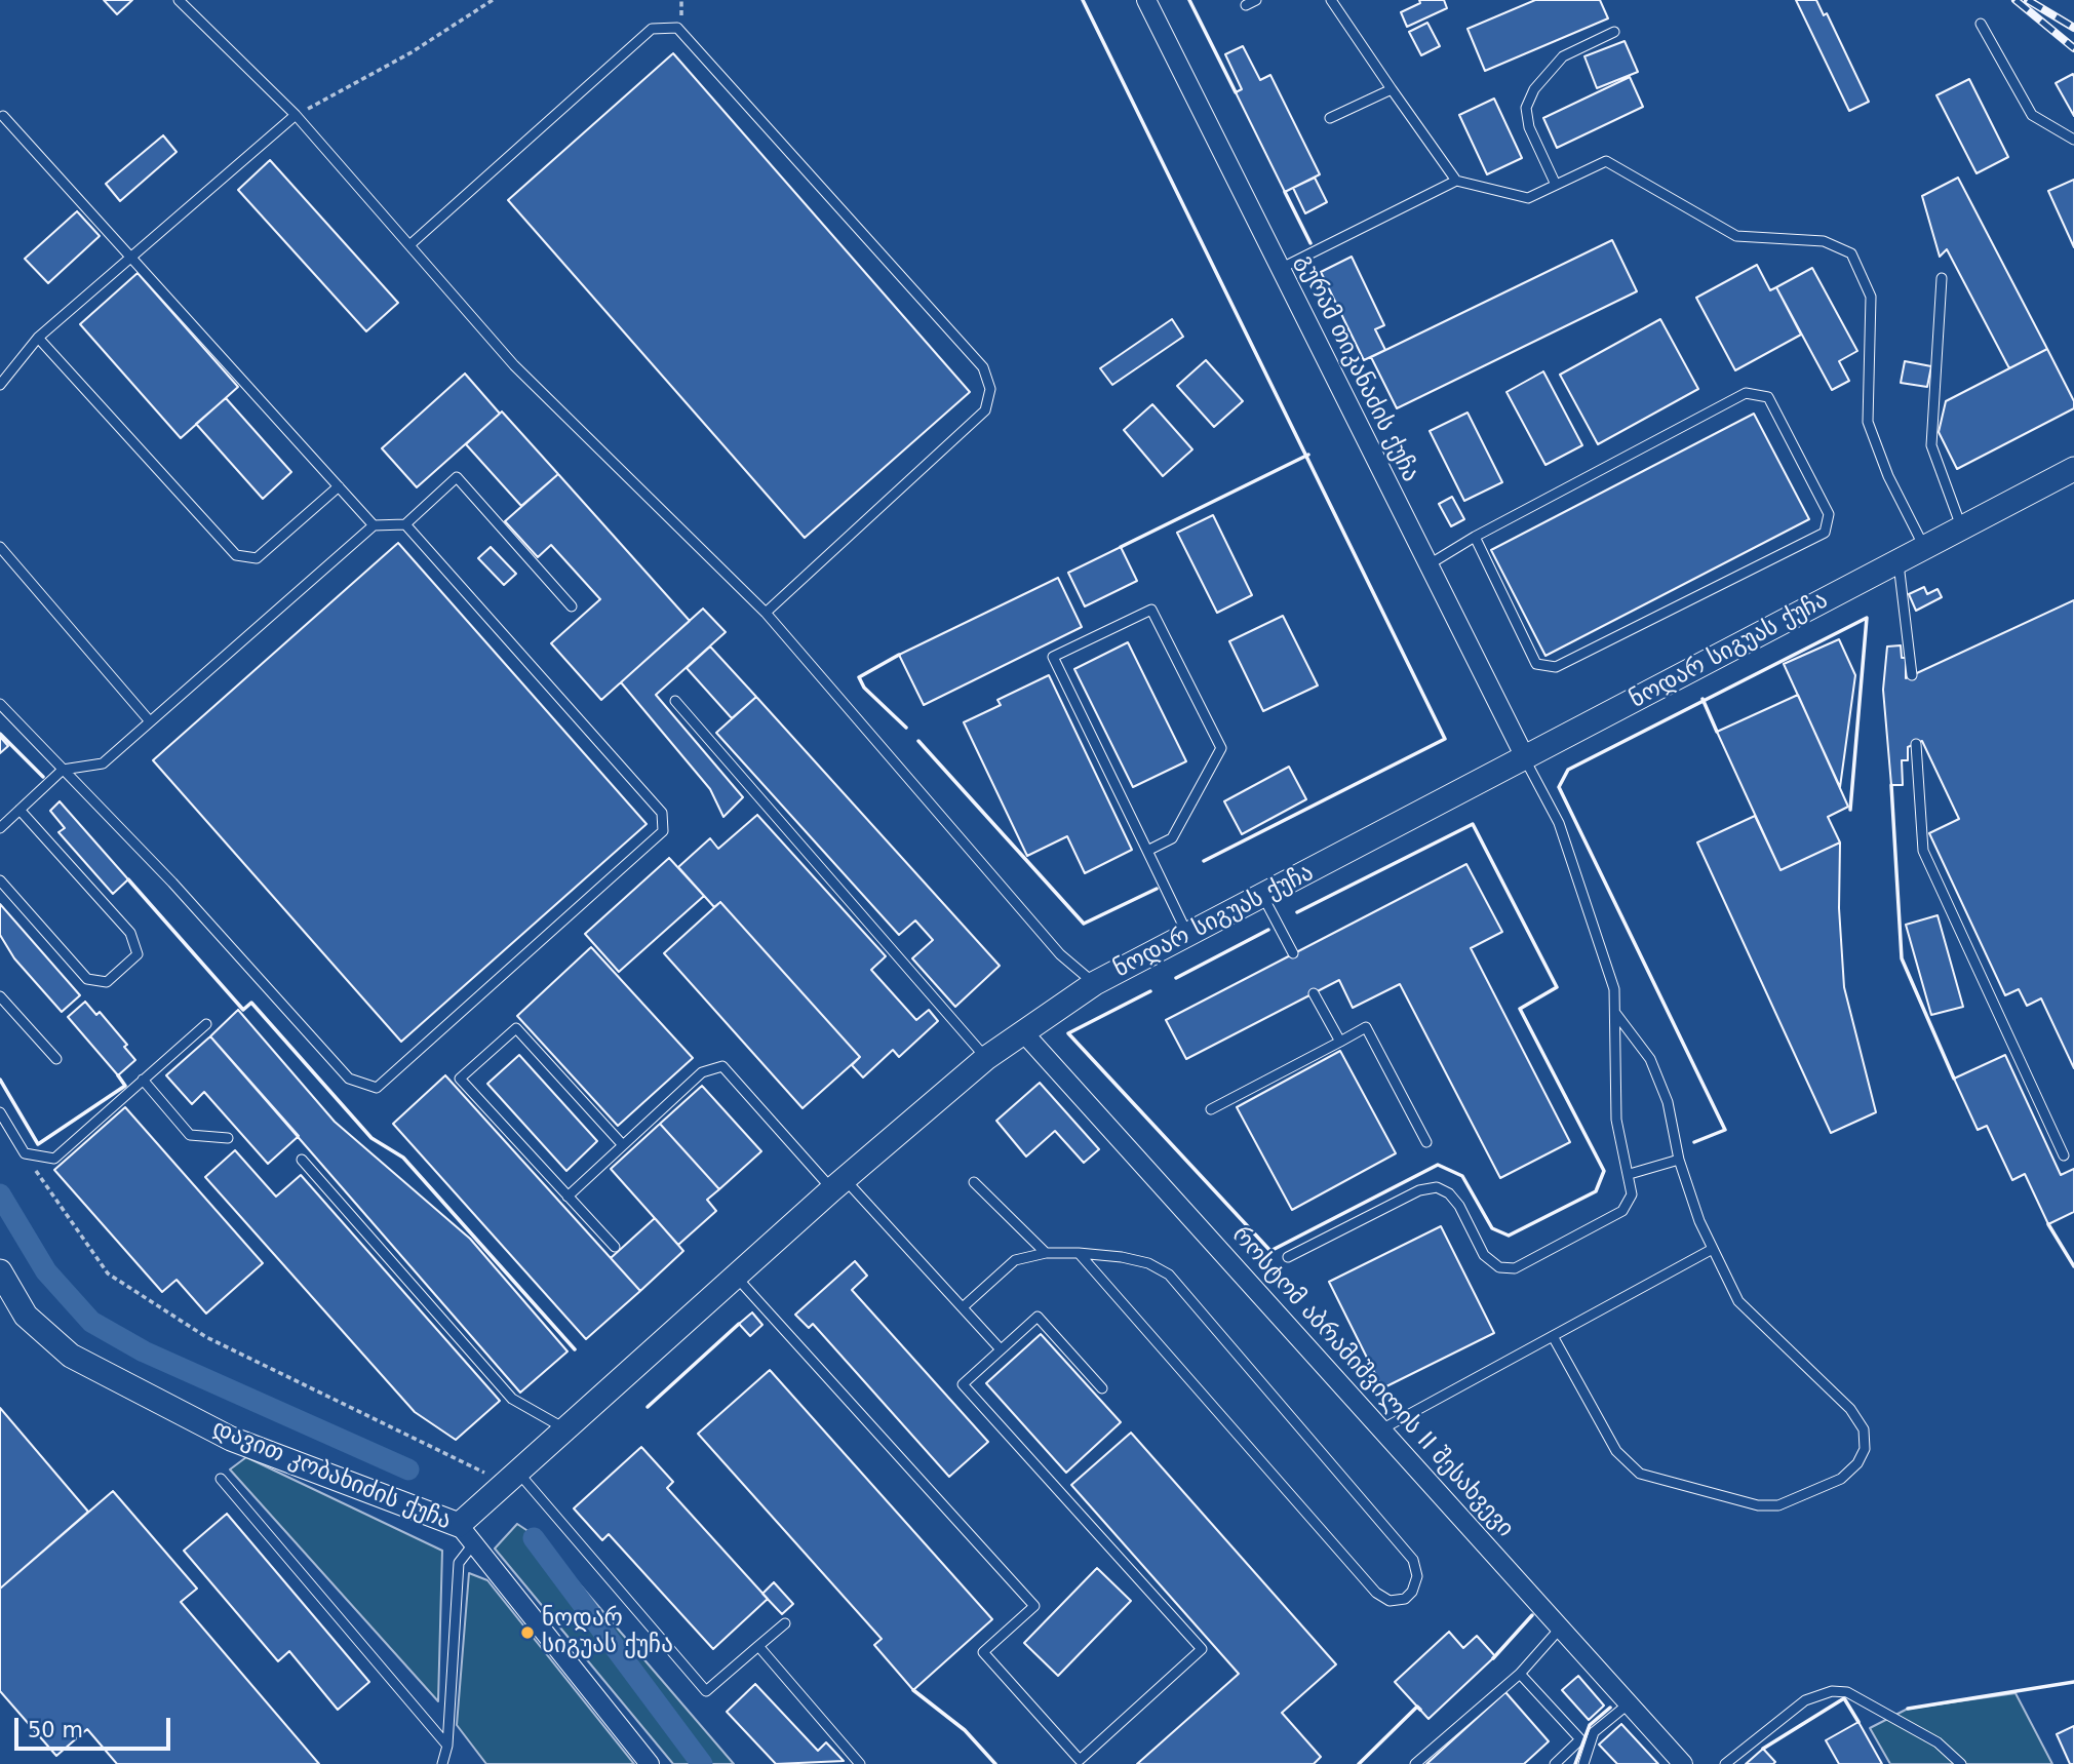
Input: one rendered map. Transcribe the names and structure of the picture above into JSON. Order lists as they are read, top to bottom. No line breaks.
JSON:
{"streets":{"street":["გურამ თიკანაძის ქუჩა","ნოდარ სიგუას ქუჩა","როსტომ აბრამიშვილის II შესახვევი","დავით კობახიძის ქუჩა"]},"crossings":[["გურამ თიკანაძის ქუჩა","ნოდარ სიგუას ქუჩა"],["ნოდარ სიგუას ქუჩა","როსტომ აბრამიშვილის II შესახვევი"],["ნოდარ სიგუას ქუჩა","დავით კობახიძის ქუჩა"]],"places":["ნოდარ სიგუას ქუჩა"],"scale_bar":"50 m"}
